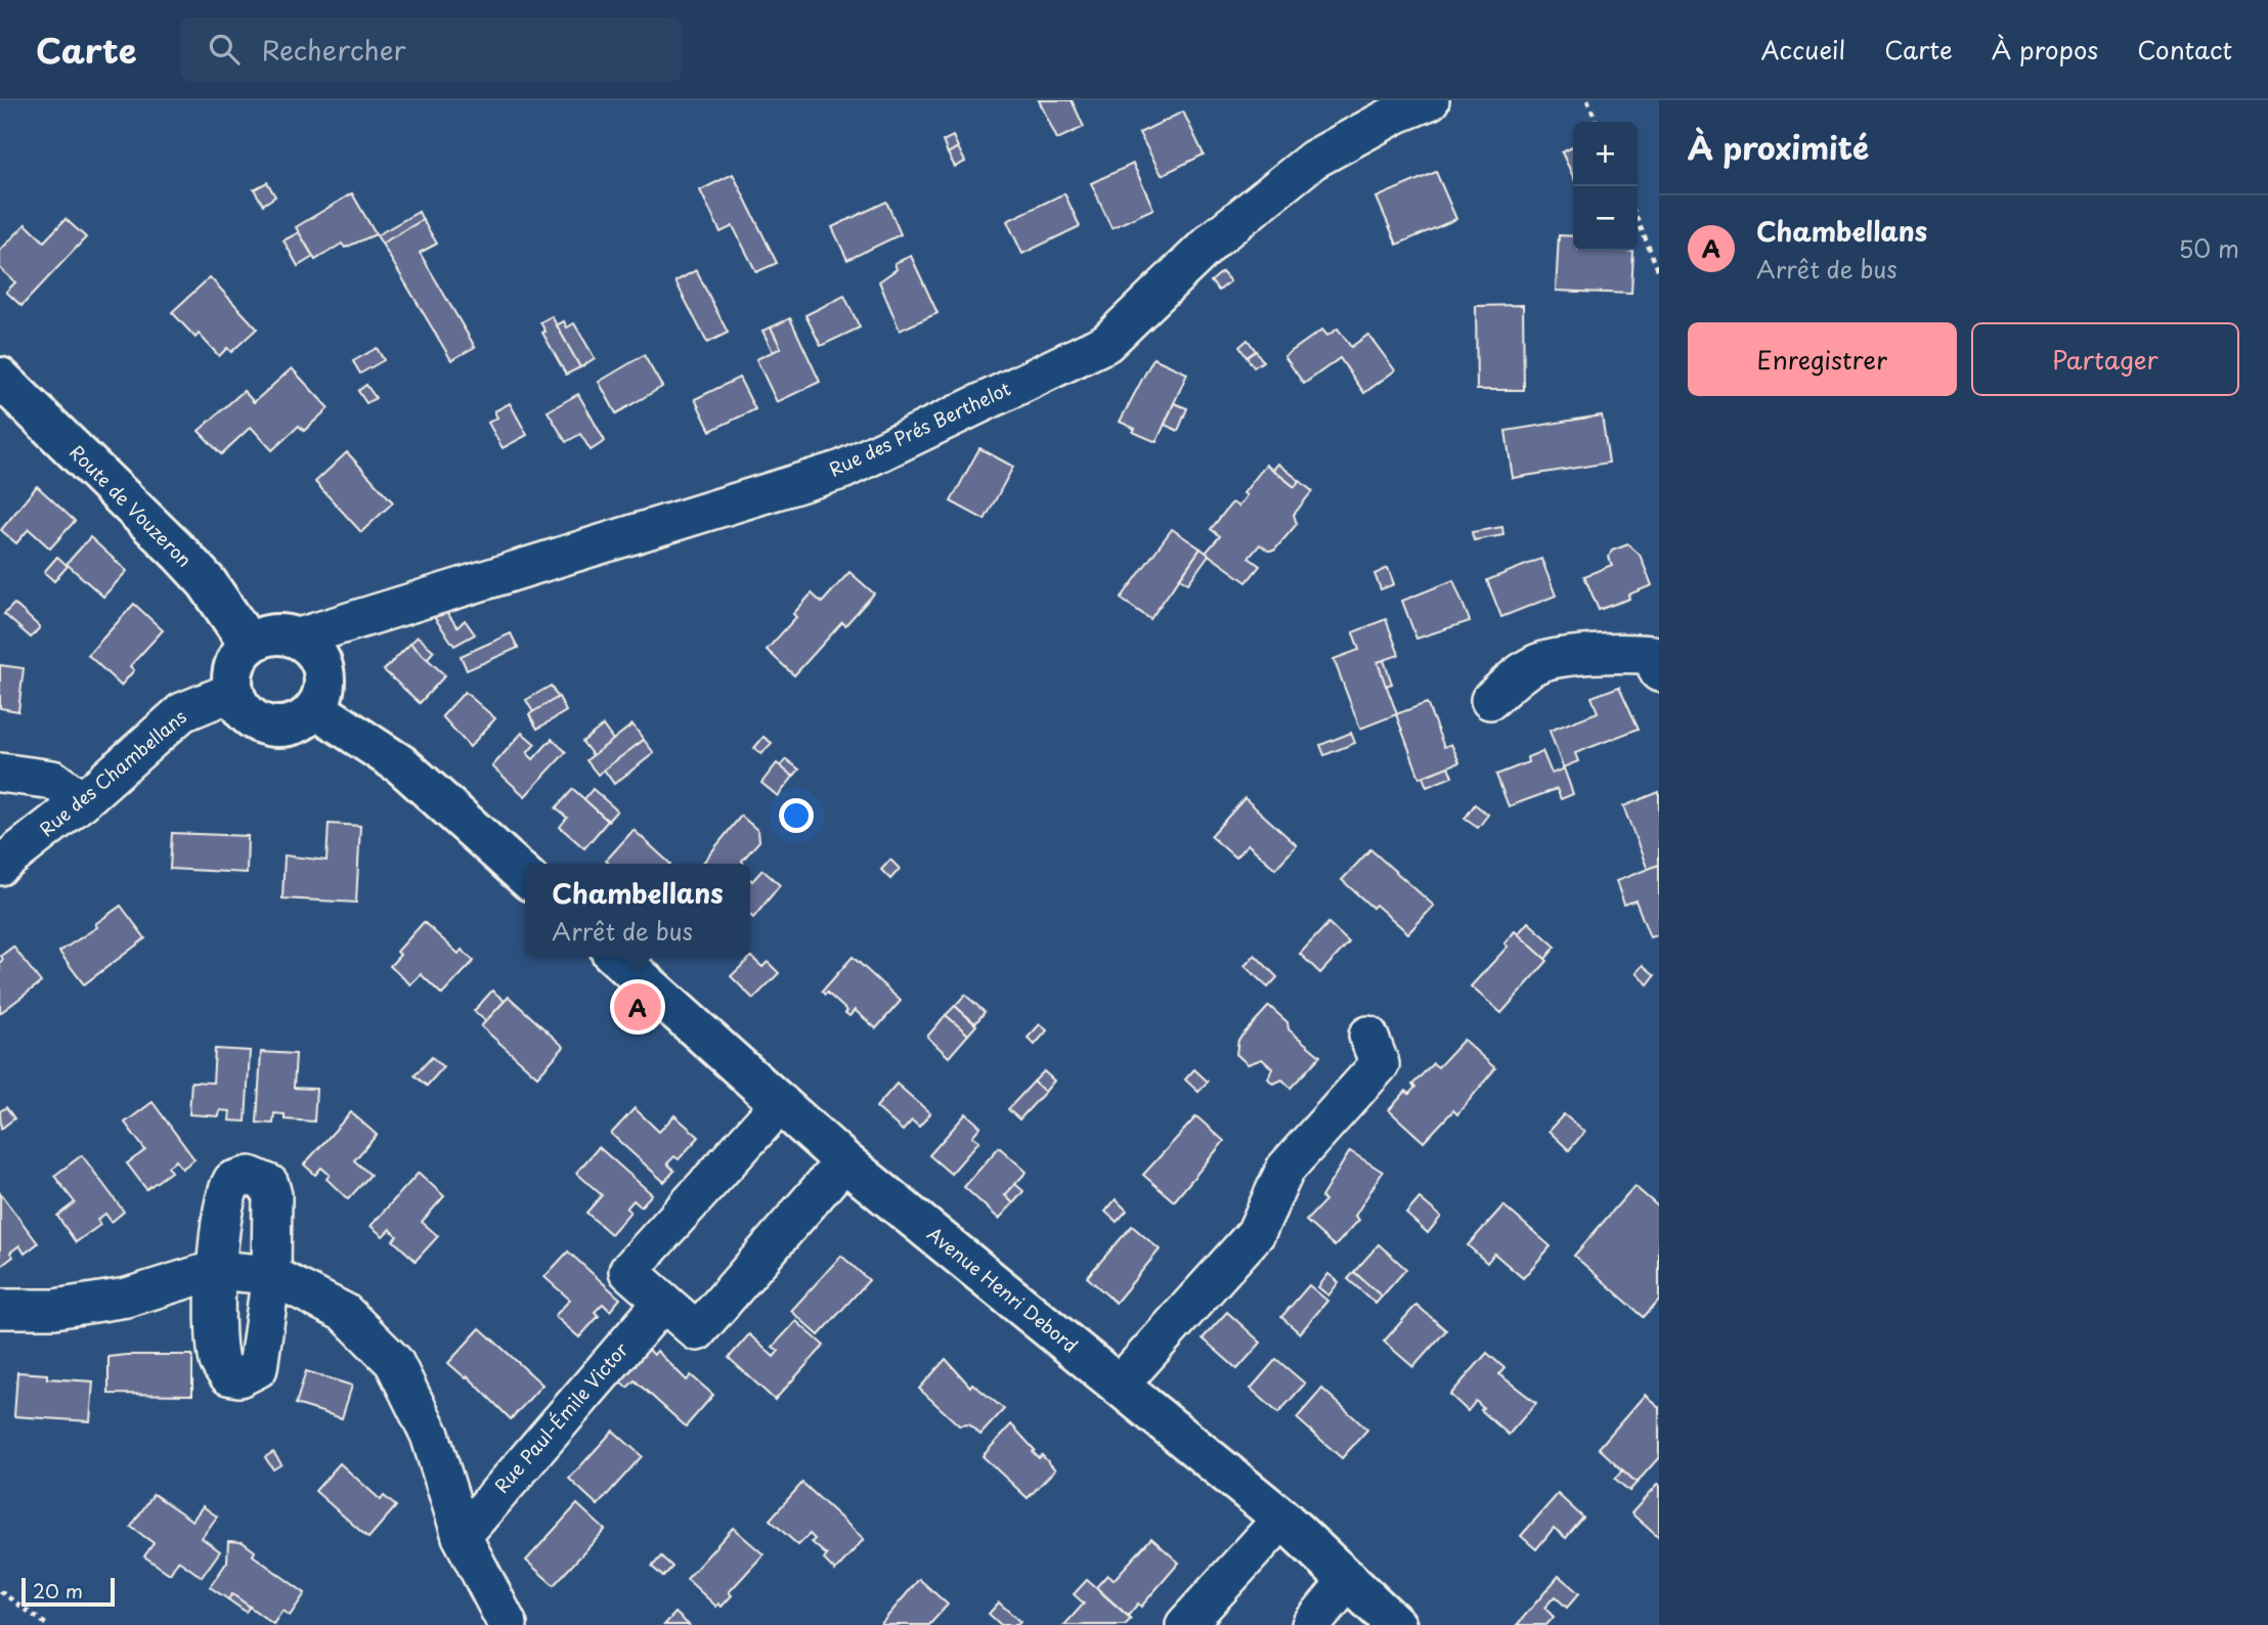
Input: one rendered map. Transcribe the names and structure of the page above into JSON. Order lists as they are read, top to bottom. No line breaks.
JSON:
{"streets":{"street":["Rue des Prés Berthelot","Route de Vouzeron","Rue des Chambellans","Avenue Henri Debord","Rue Paul-Émile Victor"]},"crossings":[["Rue des Prés Berthelot","Route de Vouzeron"],["Rue des Prés Berthelot","Rue des Chambellans"],["Route de Vouzeron","Rue des Chambellans"]],"scale_bar":"20 m","page":{"header":"Carte","search":"Rechercher","nav":["Accueil","Carte","À propos","Contact"],"heading":"À proximité","map_buttons":["+","−"],"list":[{"mark":"A","name":"Chambellans","note":"Arrêt de bus","value":"50 m"}],"buttons":["Enregistrer","Partager"],"popup":["Chambellans","Arrêt de bus"],"pins":"A","scale":"20 m"}}
